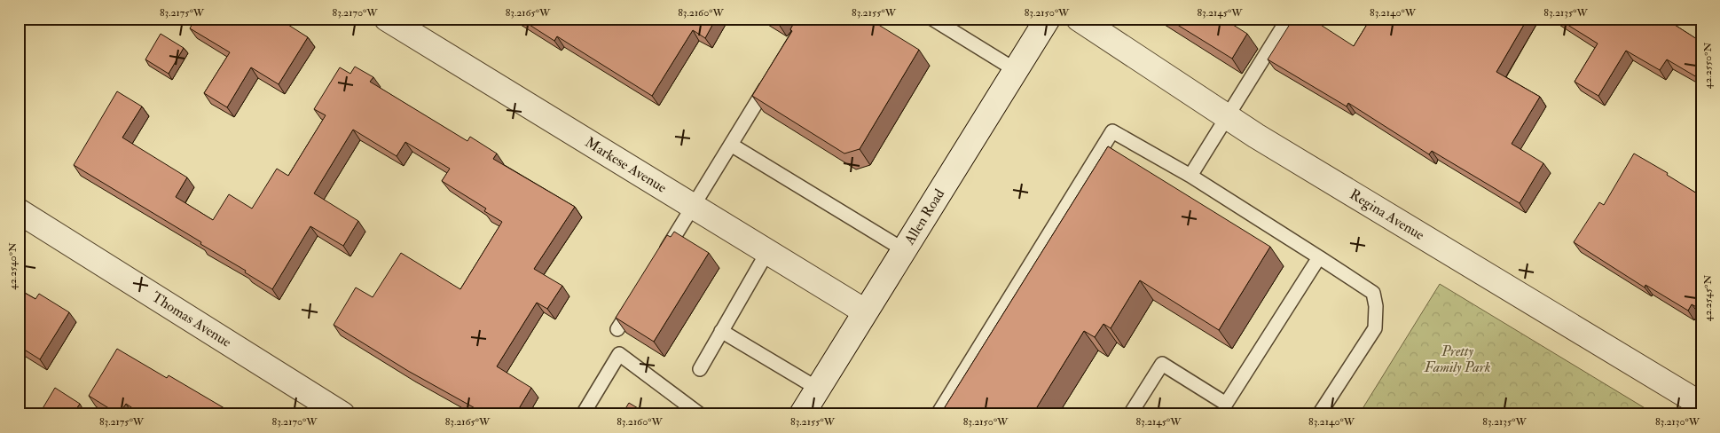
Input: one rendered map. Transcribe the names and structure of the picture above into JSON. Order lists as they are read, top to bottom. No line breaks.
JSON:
{"streets":{"street":["Markese Avenue","Regina Avenue","Allen Road","Thomas Avenue"]},"crossings":[["Markese Avenue","Allen Road"]],"parks":["Pretty Family Park"],"coordinates":["83.2175°W","83.2170°W","83.2165°W","83.2160°W","83.2155°W","83.2150°W","83.2145°W","83.2140°W","83.2135°W","42.2550°N","42.2540°N","42.2545°N","83.2130°W"]}
